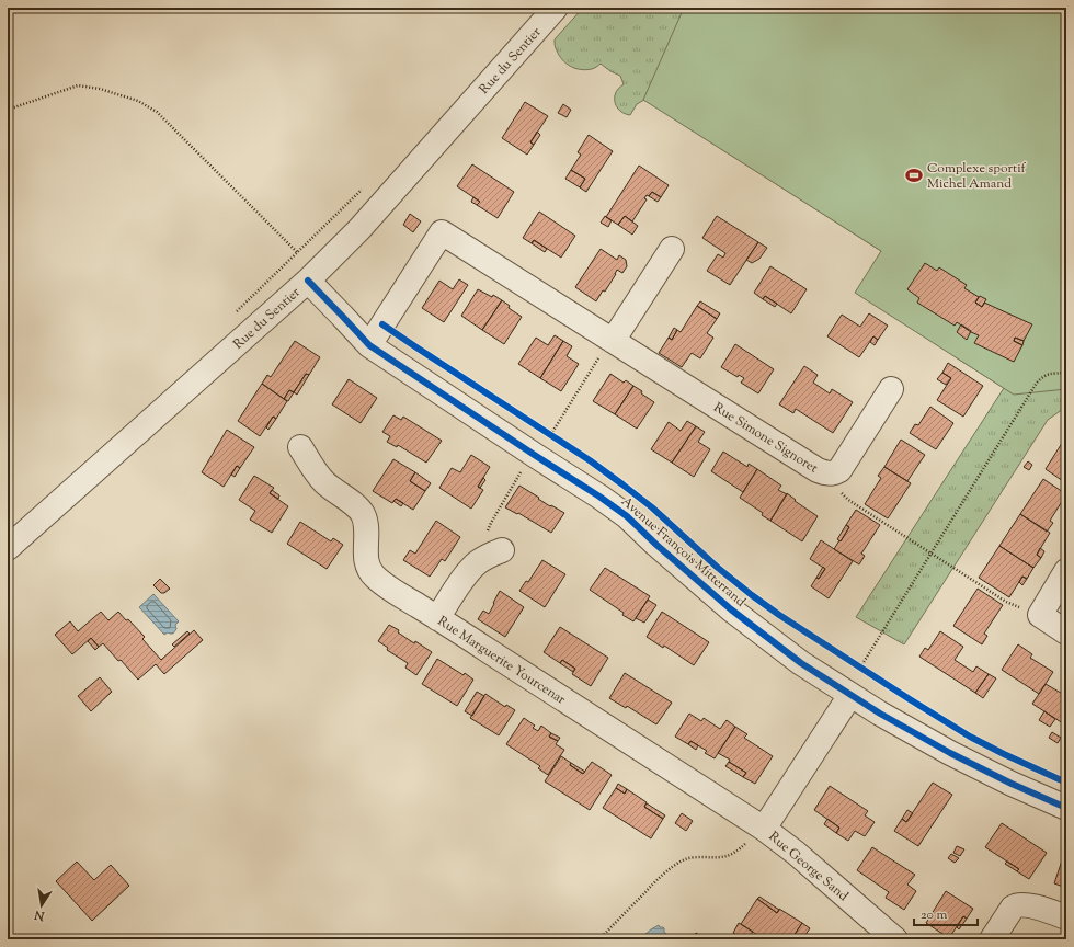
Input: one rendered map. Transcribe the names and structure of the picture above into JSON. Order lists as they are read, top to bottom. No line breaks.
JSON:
{"streets":{"street":["Rue du Sentier","Rue Simone Signoret","Avenue François Mitterrand","Rue Marguerite Yourcenar","Rue George Sand"]},"crossings":[["Rue du Sentier","Avenue François Mitterrand"],["Rue Simone Signoret","Avenue François Mitterrand"],["Avenue François Mitterrand","Rue George Sand"],["Rue Marguerite Yourcenar","Rue George Sand"]],"places":{"sports":["Complexe sportif Michel Amand"]},"scale_bar":"20 m","north":"bottom"}
